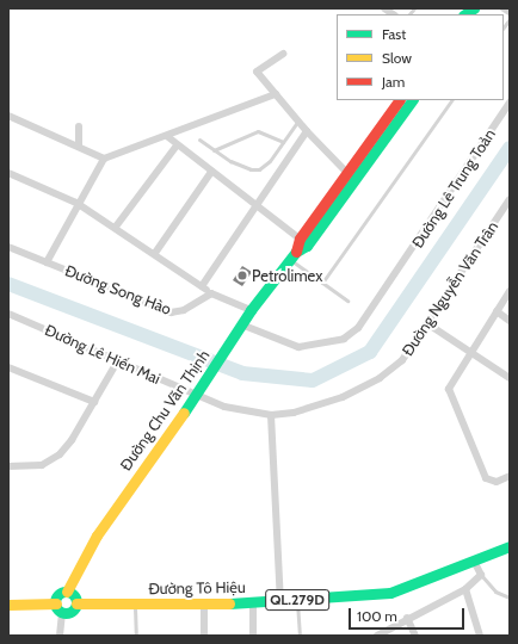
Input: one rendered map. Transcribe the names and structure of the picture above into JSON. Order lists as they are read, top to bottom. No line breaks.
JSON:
{"streets":{"main road":["Đường Chu Văn Thịnh","Đường Tô Hiệu","QL.279D"],"street":["Đường Lê Trung Toản","Đường Nguyễn Văn Trân","Đường Song Hào","Đường Lê Hiến Mai"]},"crossings":[["Đường Lê Trung Toản","Đường Chu Văn Thịnh"],["Đường Nguyễn Văn Trân","Đường Lê Hiến Mai"],["Đường Nguyễn Văn Trân","Đường Chu Văn Thịnh"],["Đường Lê Hiến Mai","Đường Chu Văn Thịnh"],["Đường Chu Văn Thịnh","Đường Tô Hiệu"]],"places":["Petrolimex"],"legend":["Fast","Slow","Jam"],"scale_bar":"100 m"}
